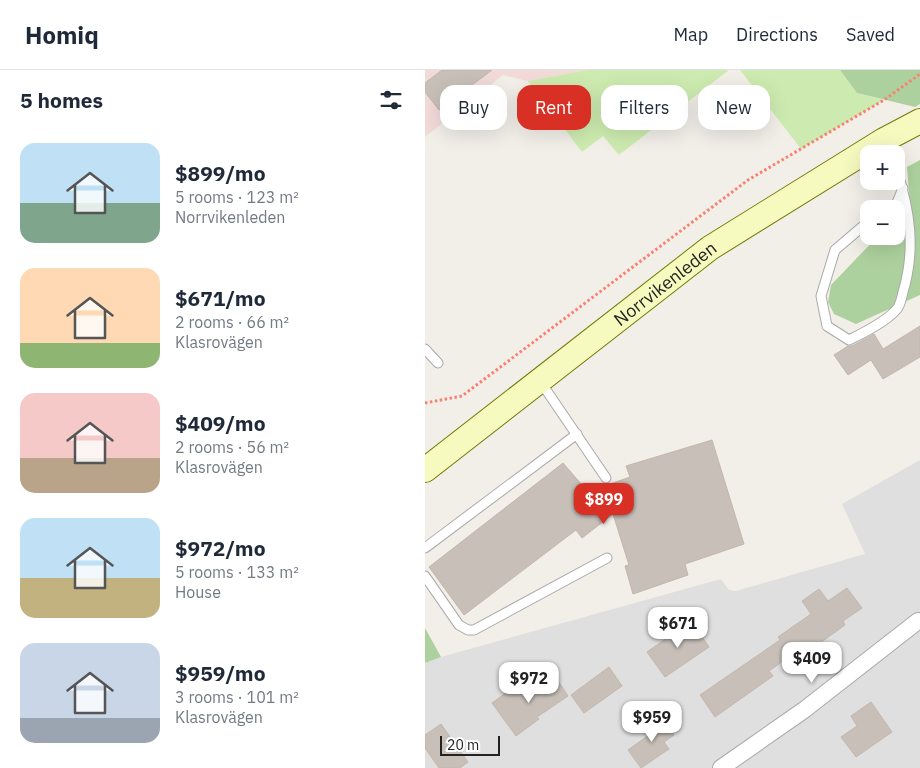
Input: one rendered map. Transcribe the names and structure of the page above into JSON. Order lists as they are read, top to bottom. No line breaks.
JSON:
{"streets":{"main road":["Norrvikenleden"]},"scale_bar":"20 m","page":{"header":"Homiq","nav":["Map","Directions","Saved"],"heading":"5 homes","chip":["Buy","Rent","Filters","New"],"list":[{"name":"$899/mo","note":"5 rooms · 123 m² · Norrvikenleden"},{"name":"$671/mo","note":"2 rooms · 66 m² · Klasrovägen"},{"name":"$409/mo","note":"2 rooms · 56 m² · Klasrovägen"},{"name":"$972/mo","note":"5 rooms · 133 m² · House"},{"name":"$959/mo","note":"3 rooms · 101 m² · Klasrovägen"}],"map_buttons":["+","−"],"price":["$899","$671","$409","$972","$959"],"scale":"20 m"}}
